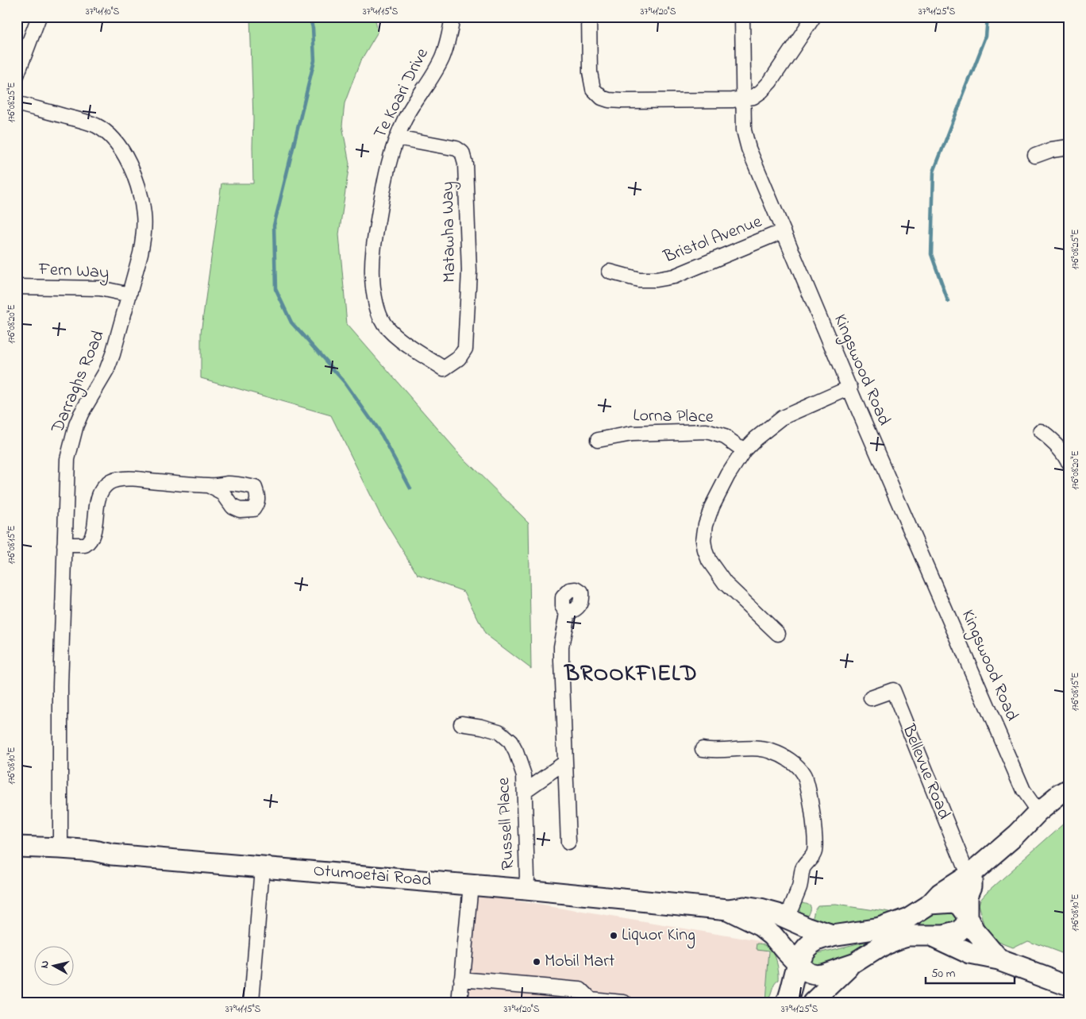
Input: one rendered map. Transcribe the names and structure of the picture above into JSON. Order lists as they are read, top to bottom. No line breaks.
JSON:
{"streets":{"main road":["Otumoetai Road"],"street":["Te Koari Drive","Matawha Way","Bristol Avenue","Fern Way","Kingswood Road","Darraghs Road","Lorna Place","Bellevue Road","Russell Place"]},"crossings":[["Te Koari Drive","Matawha Way"],["Bristol Avenue","Kingswood Road"],["Fern Way","Darraghs Road"],["Darraghs Road","Otumoetai Road"],["Russell Place","Otumoetai Road"]],"districts":["BROOKFIELD"],"places":["Liquor King","Mobil Mart"],"scale_bar":"50 m","north":"left","coordinates":["37°41'10\"S","37°41'15\"S","37°41'20\"S","37°41'25\"S","176°08'25\"E","176°08'20\"E","176°08'15\"E","176°08'10\"E"]}
